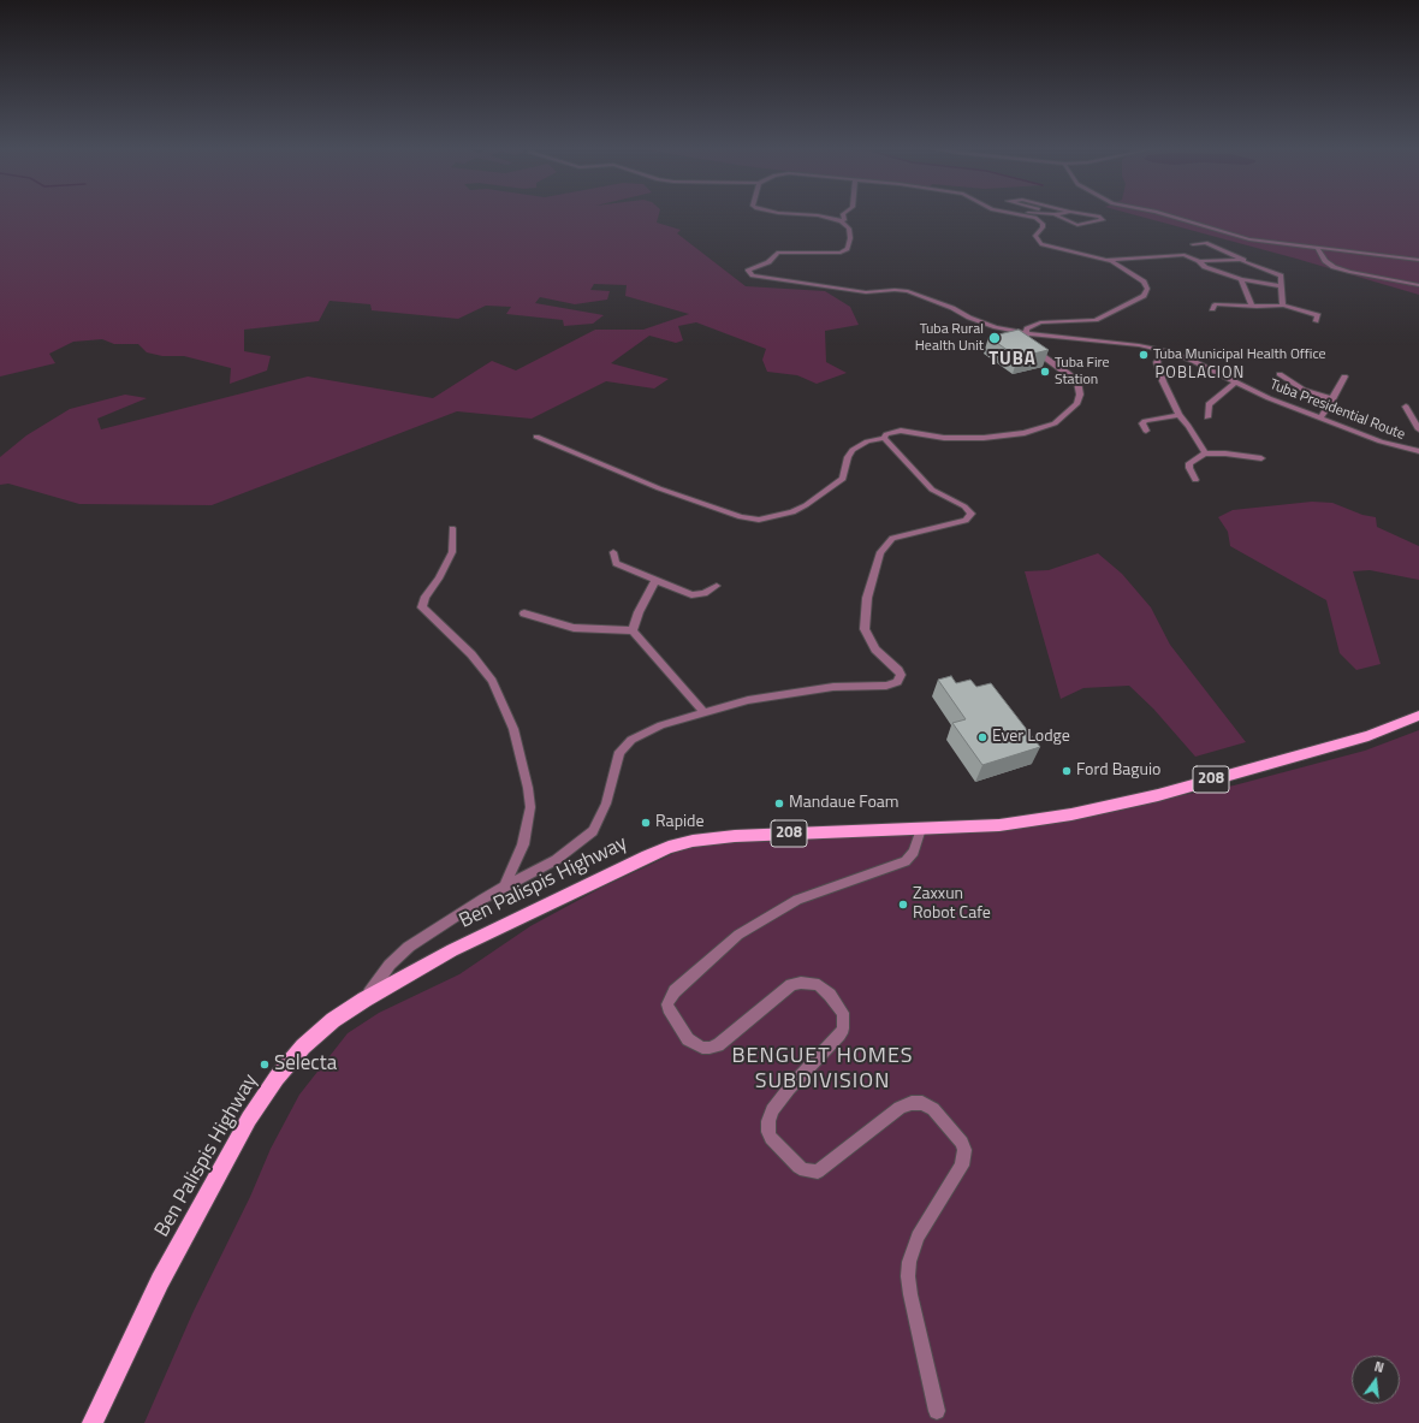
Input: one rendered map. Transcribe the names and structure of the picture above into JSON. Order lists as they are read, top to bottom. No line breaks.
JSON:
{"streets":{"main road":["208","Ben Palispis Highway"],"street":["Tuba Presidential Route"]},"districts":["TUBA","POBLACION","BENGUET HOMES SUBDIVISION"],"places":["Tuba Rural Health Unit","Tuba Municipal Health Office","Tuba Fire Station","Ever Lodge","Ford Baguio","Mandaue Foam","Rapide","Zaxxun Robot Cafe","Selecta"],"north":"top"}
